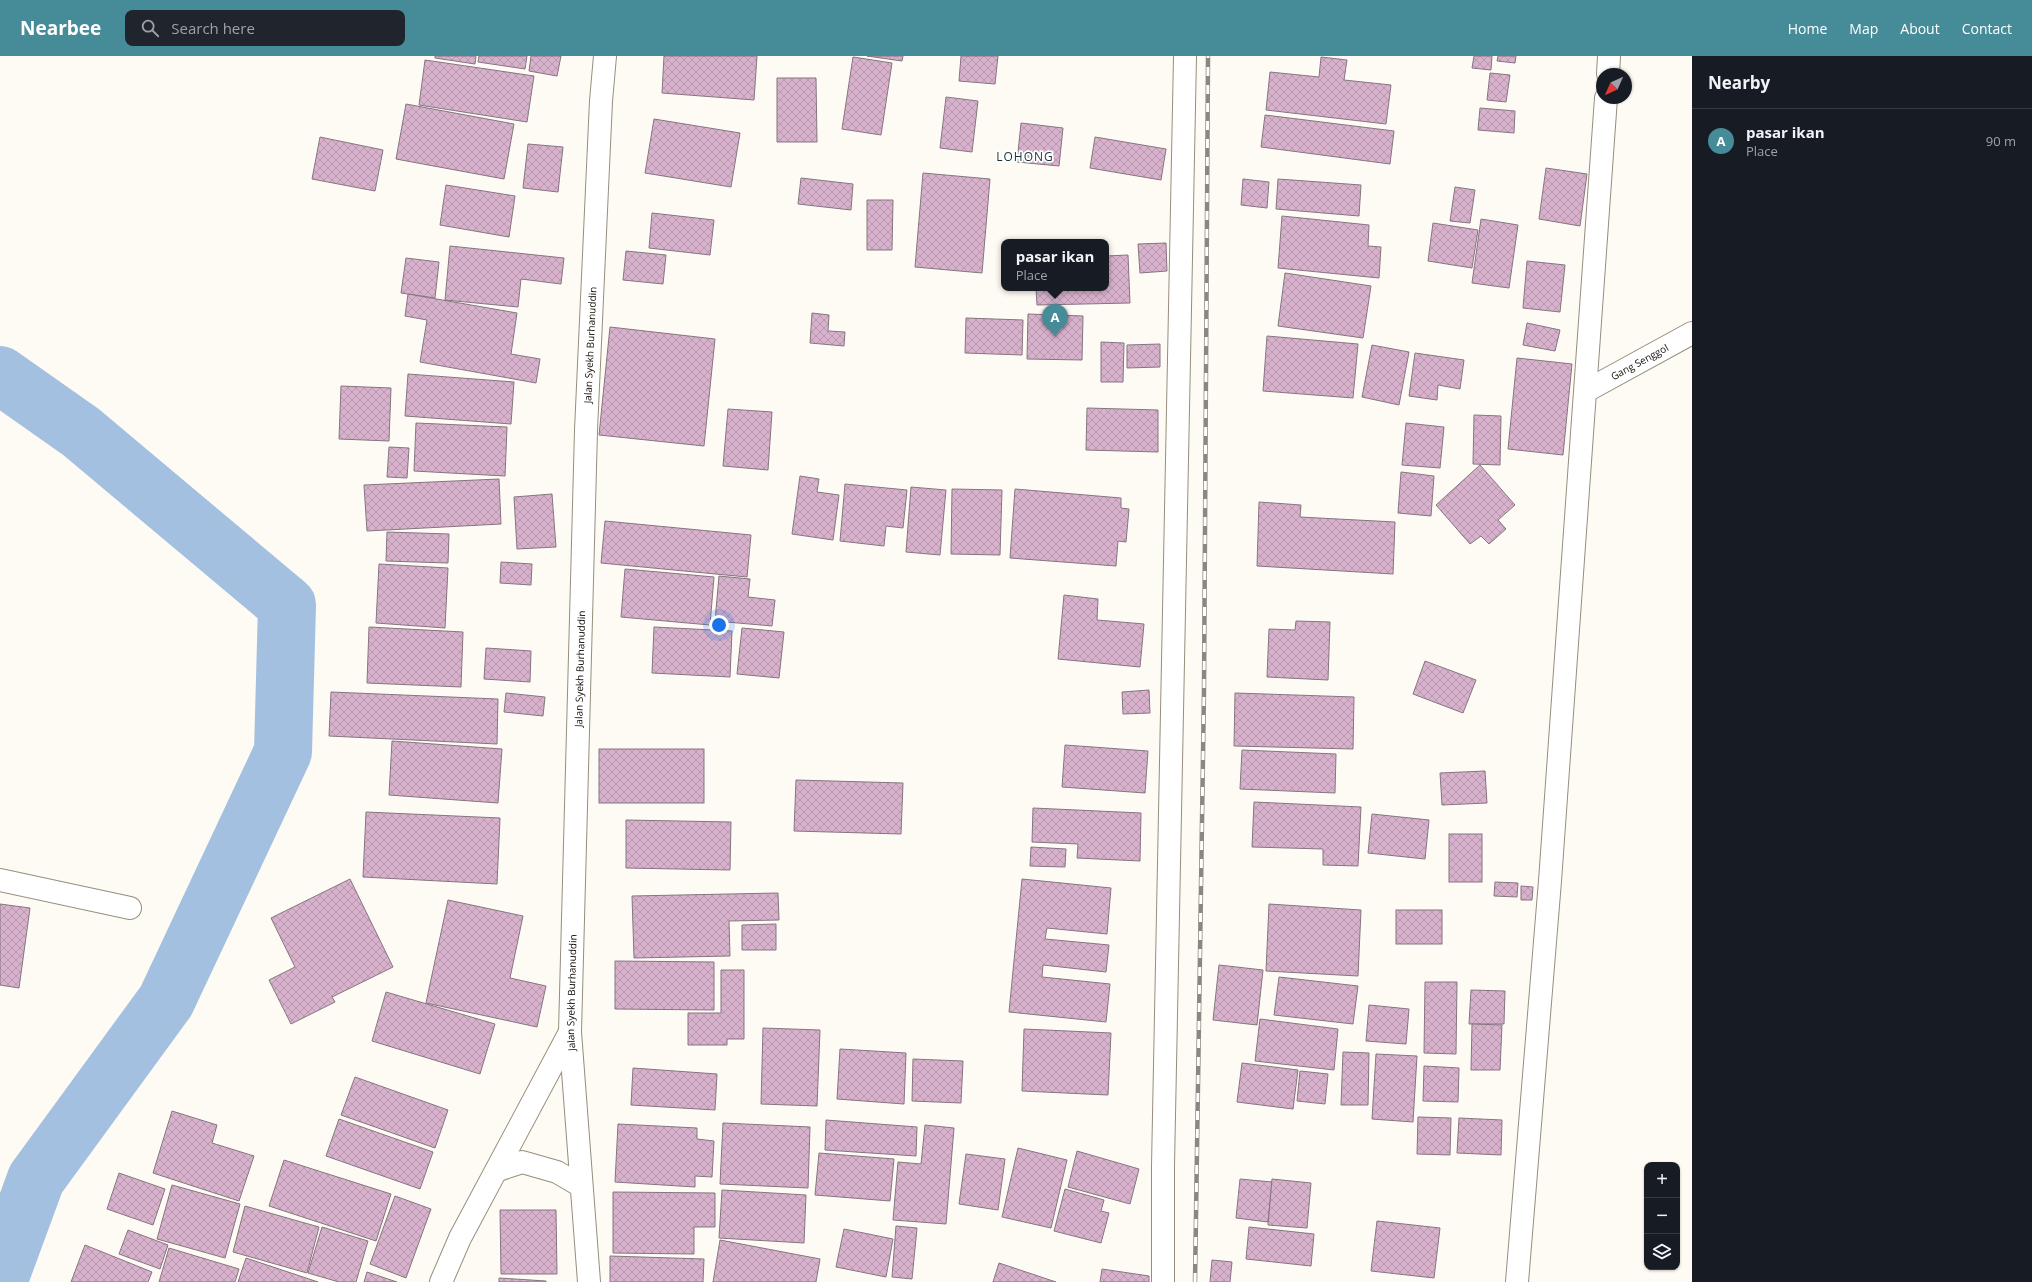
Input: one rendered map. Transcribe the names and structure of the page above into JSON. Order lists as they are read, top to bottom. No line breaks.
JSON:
{"streets":{"street":["Jalan Syekh Burhanuddin","Gang Senggol"]},"districts":["LOHONG"],"north":"bottom left","page":{"header":"Nearbee","search":"Search here","nav":["Home","Map","About","Contact"],"heading":"Nearby","list":[{"mark":"A","name":"pasar ikan","note":"Place","value":"90 m"}],"popup":["pasar ikan","Place"],"pins":"A","map_buttons":["+","−"]}}
